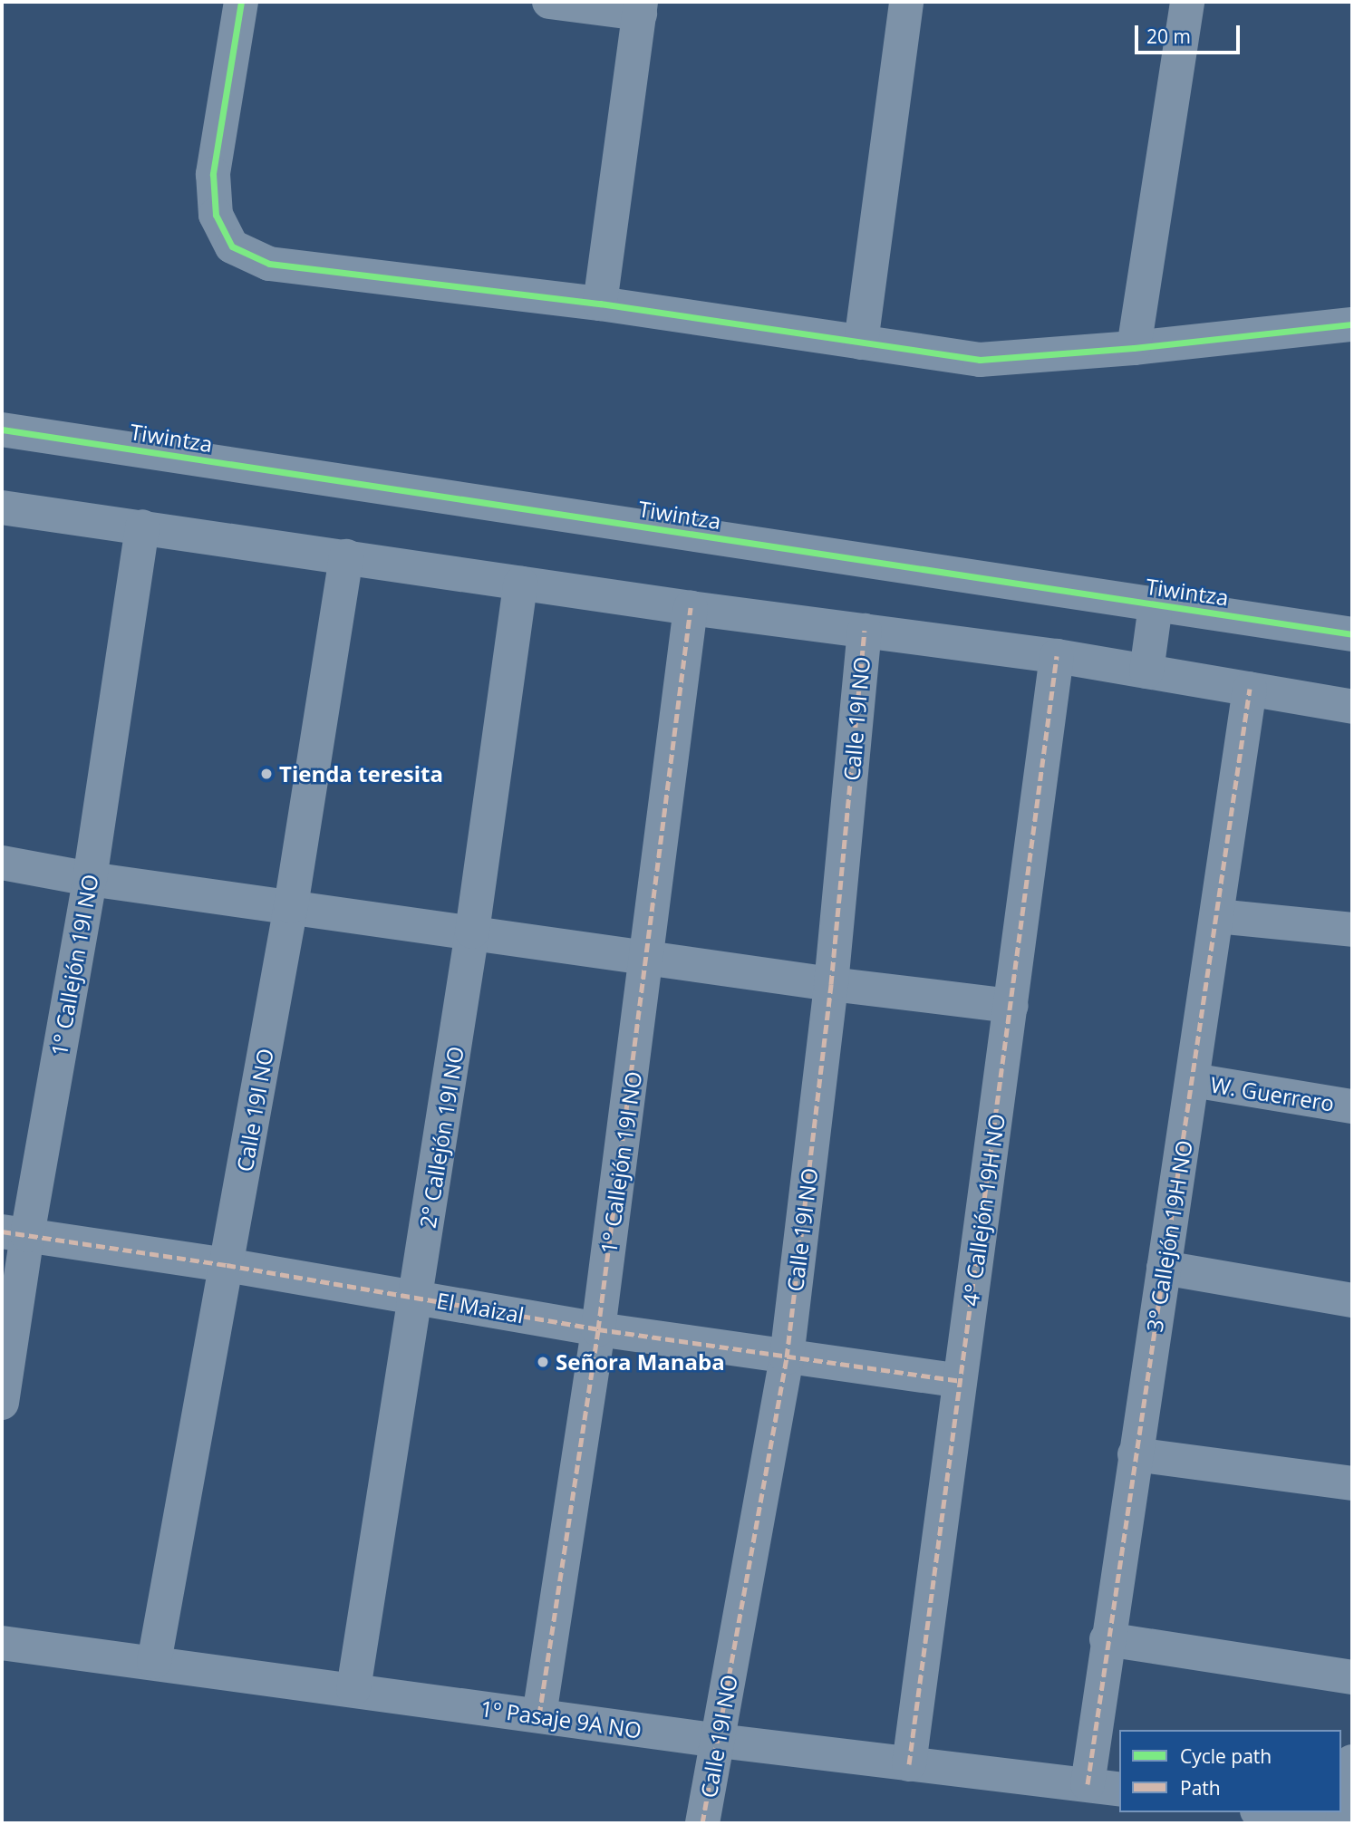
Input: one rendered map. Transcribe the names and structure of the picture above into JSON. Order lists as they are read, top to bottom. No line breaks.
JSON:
{"streets":{"street":["Tiwintza","Calle 19I NO","1° Callejón 19I NO","W. Guerrero","2° Callejón 19I NO","4° Callejón 19H NO","3° Callejón 19H NO","El Maizal","1º Pasaje 9A NO"]},"crossings":[["Calle 19I NO","El Maizal"],["Calle 19I NO","1º Pasaje 9A NO"],["1° Callejón 19I NO","El Maizal"],["1° Callejón 19I NO","1º Pasaje 9A NO"],["W. Guerrero","3° Callejón 19H NO"],["2° Callejón 19I NO","El Maizal"],["2° Callejón 19I NO","1º Pasaje 9A NO"],["4° Callejón 19H NO","El Maizal"],["4° Callejón 19H NO","1º Pasaje 9A NO"],["3° Callejón 19H NO","1º Pasaje 9A NO"]],"places":["Tienda teresita","Señora Manaba"],"legend":["Cycle path","Path"],"scale_bar":"20 m"}
